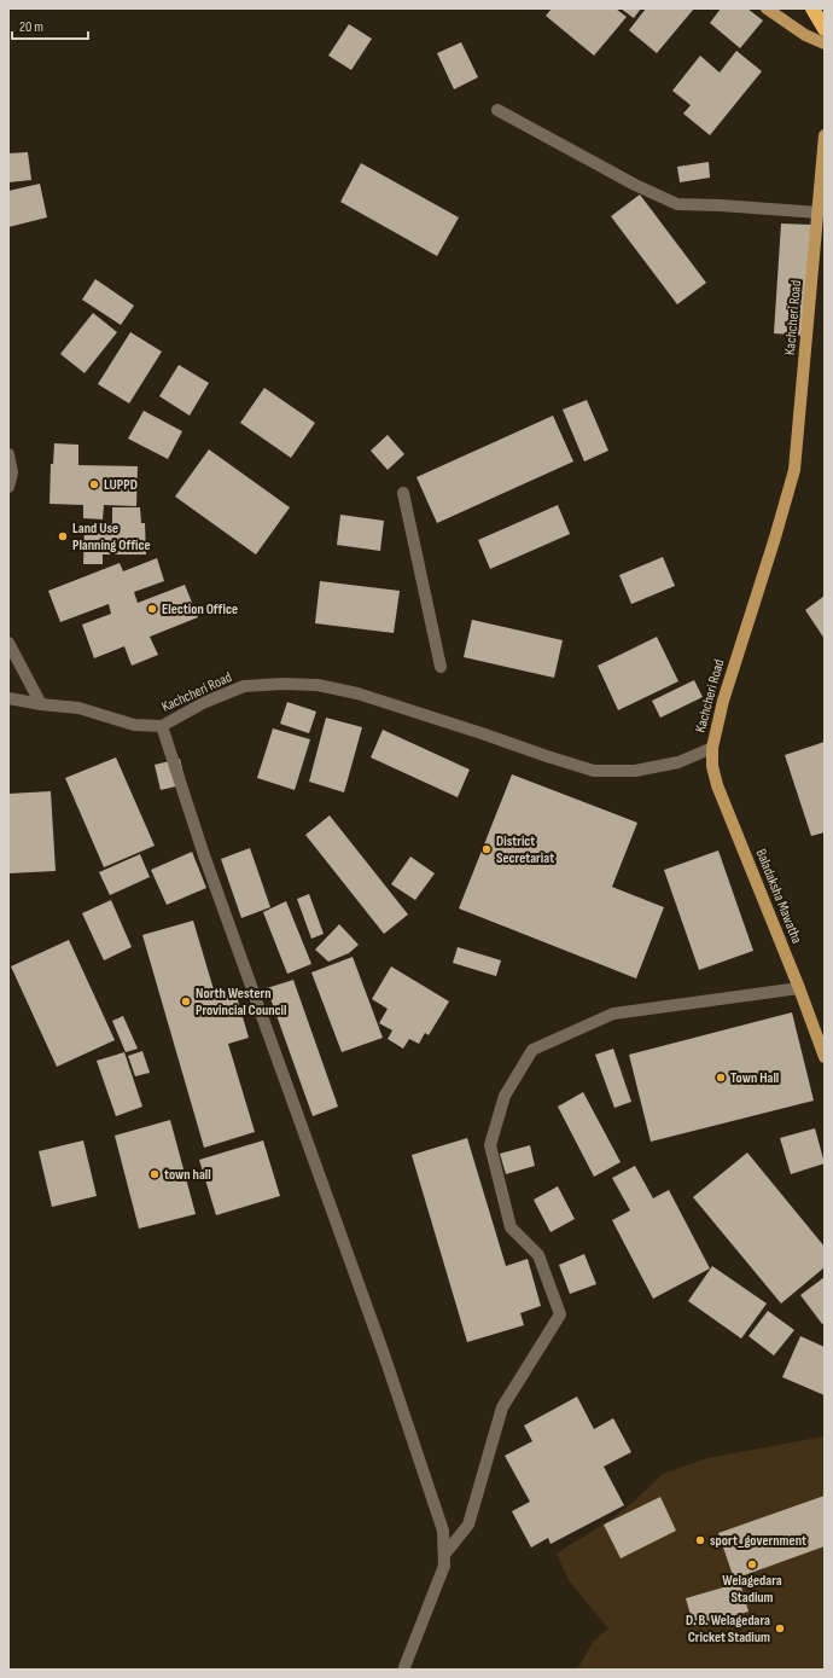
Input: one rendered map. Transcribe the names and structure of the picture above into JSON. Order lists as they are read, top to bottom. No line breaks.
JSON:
{"streets":{"main road":["Kachcheri Road","Baladaksha Mawatha"]},"crossings":[["Kachcheri Road","Baladaksha Mawatha"]],"places":["LUPPD","Land Use Planning Office","Election Office","District Secretariat","North Western Provincial Council","Town Hall","town hall","sport_government","Welagedara Stadium","D. B. Welagedara Cricket Stadium"],"scale_bar":"20 m"}
